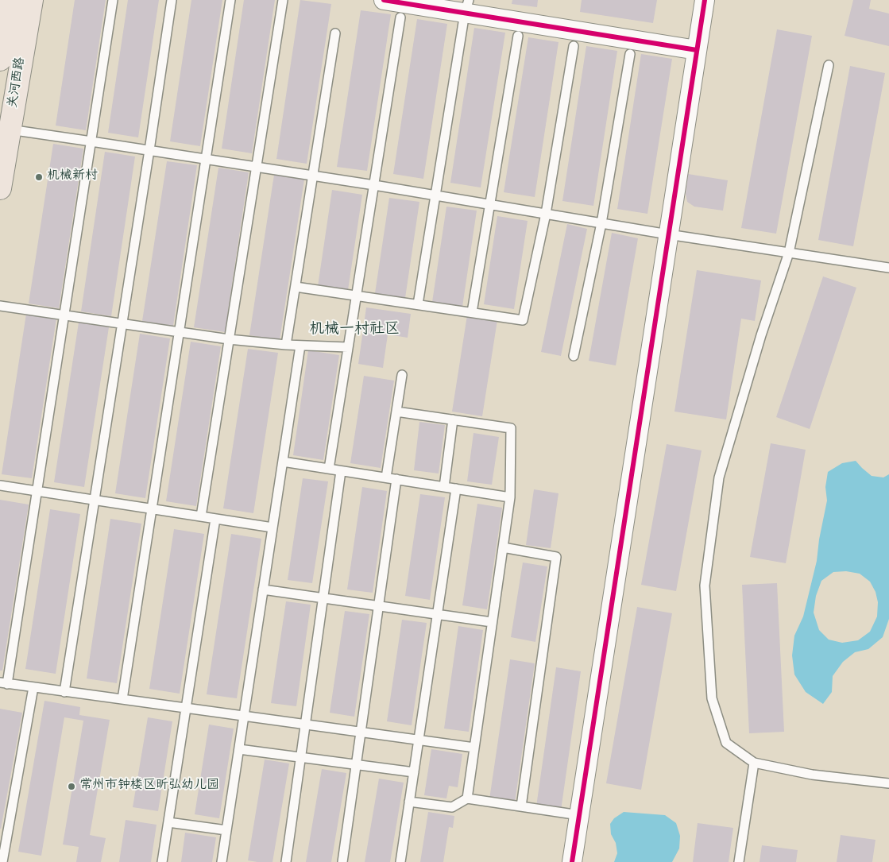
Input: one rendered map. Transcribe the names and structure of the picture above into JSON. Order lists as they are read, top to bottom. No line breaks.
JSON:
{"streets":{"main road":["关河西路"]},"districts":["机械一村社区"],"places":["机械新村","常州市钟楼区昕弘幼儿园"]}
